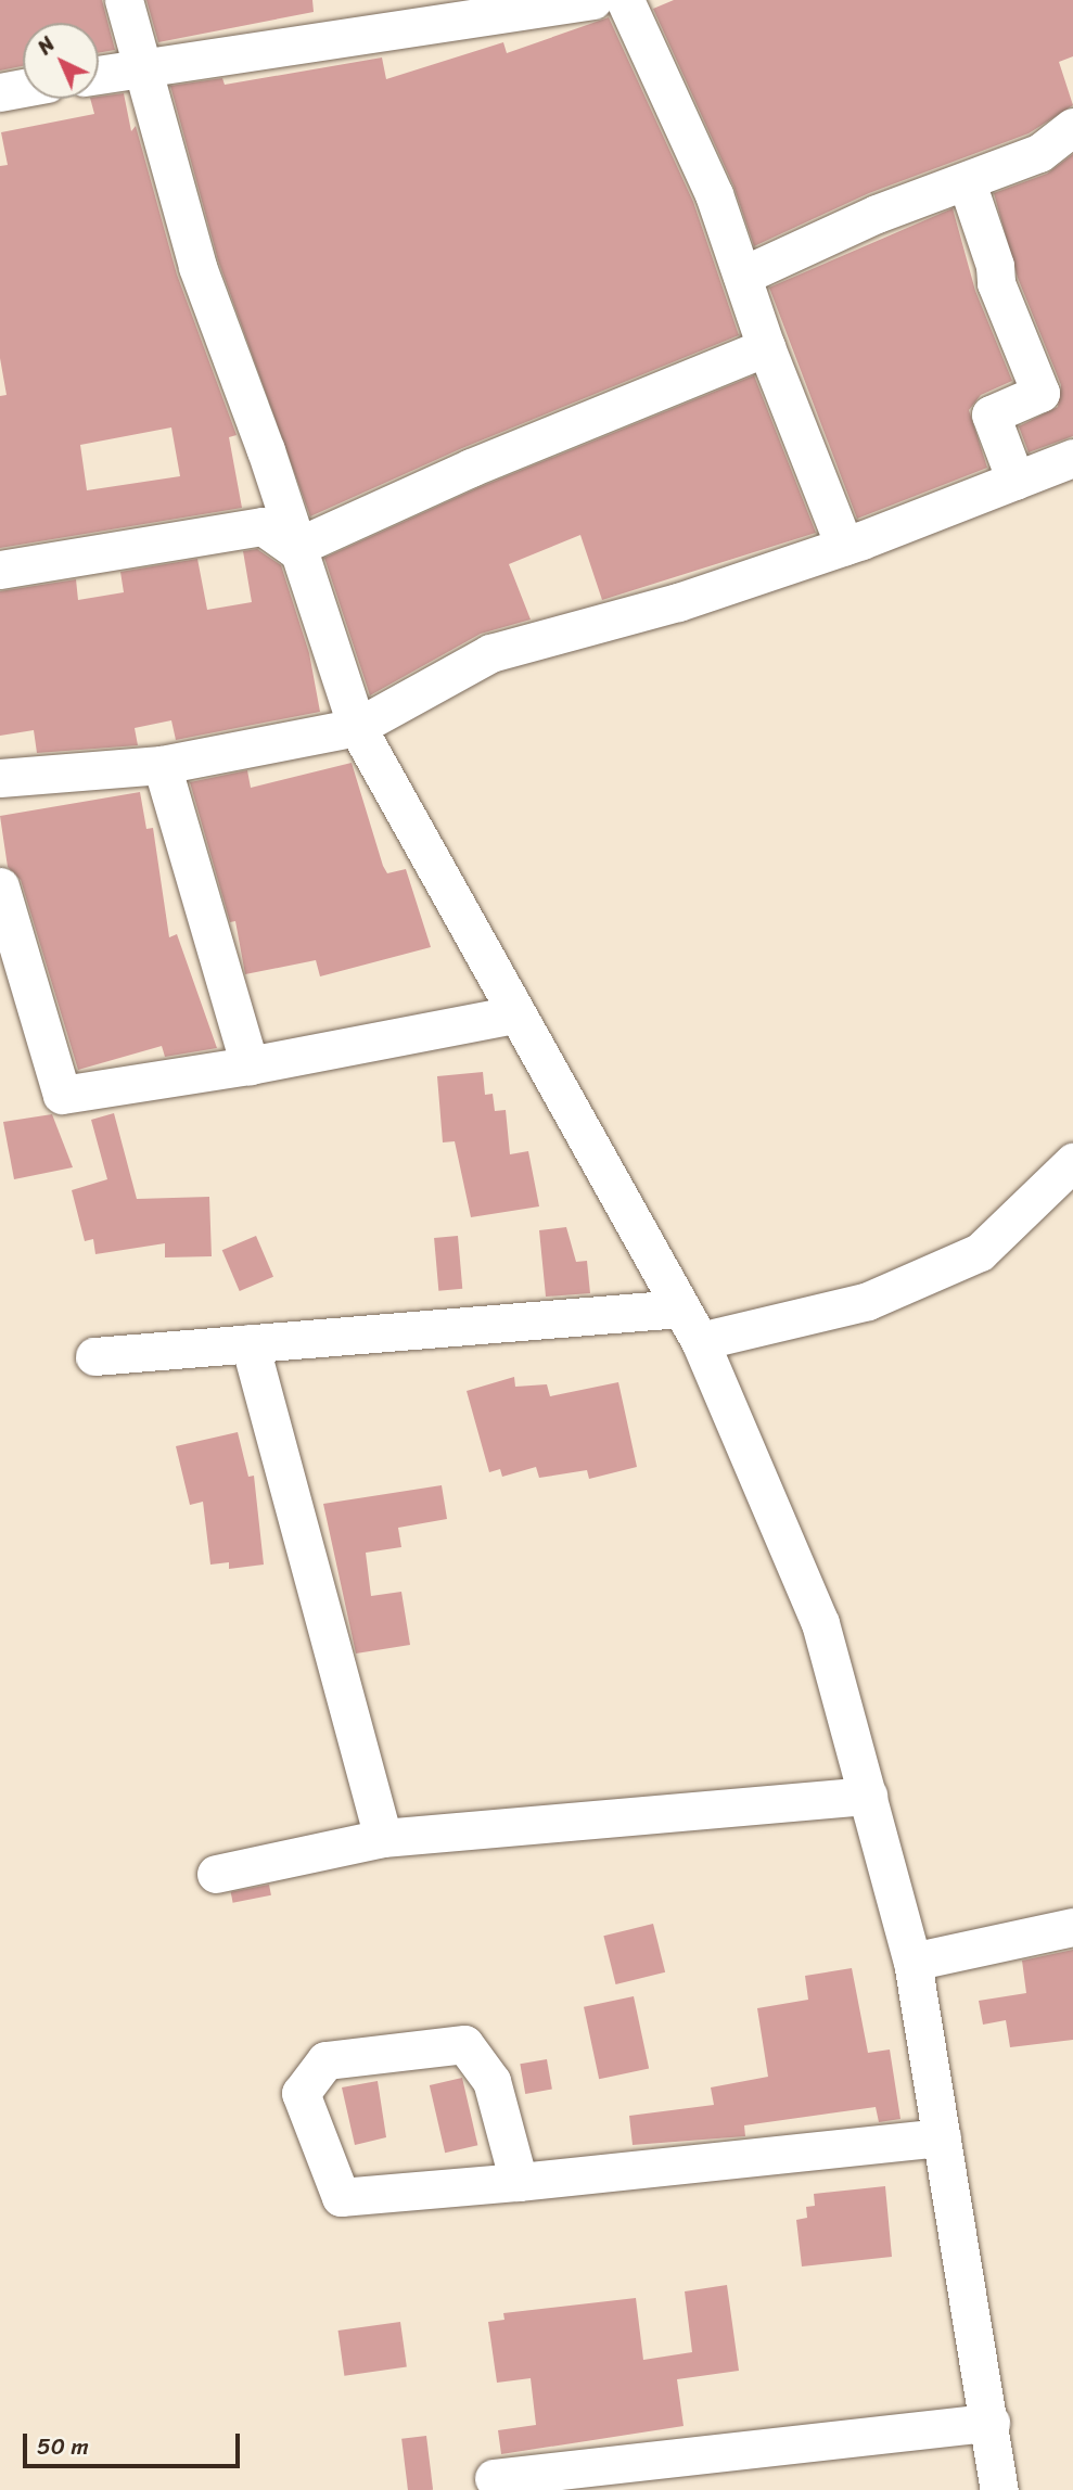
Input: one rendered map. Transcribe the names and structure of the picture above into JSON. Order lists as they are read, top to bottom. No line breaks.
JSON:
{"scale_bar":"50 m","north":"top left"}
